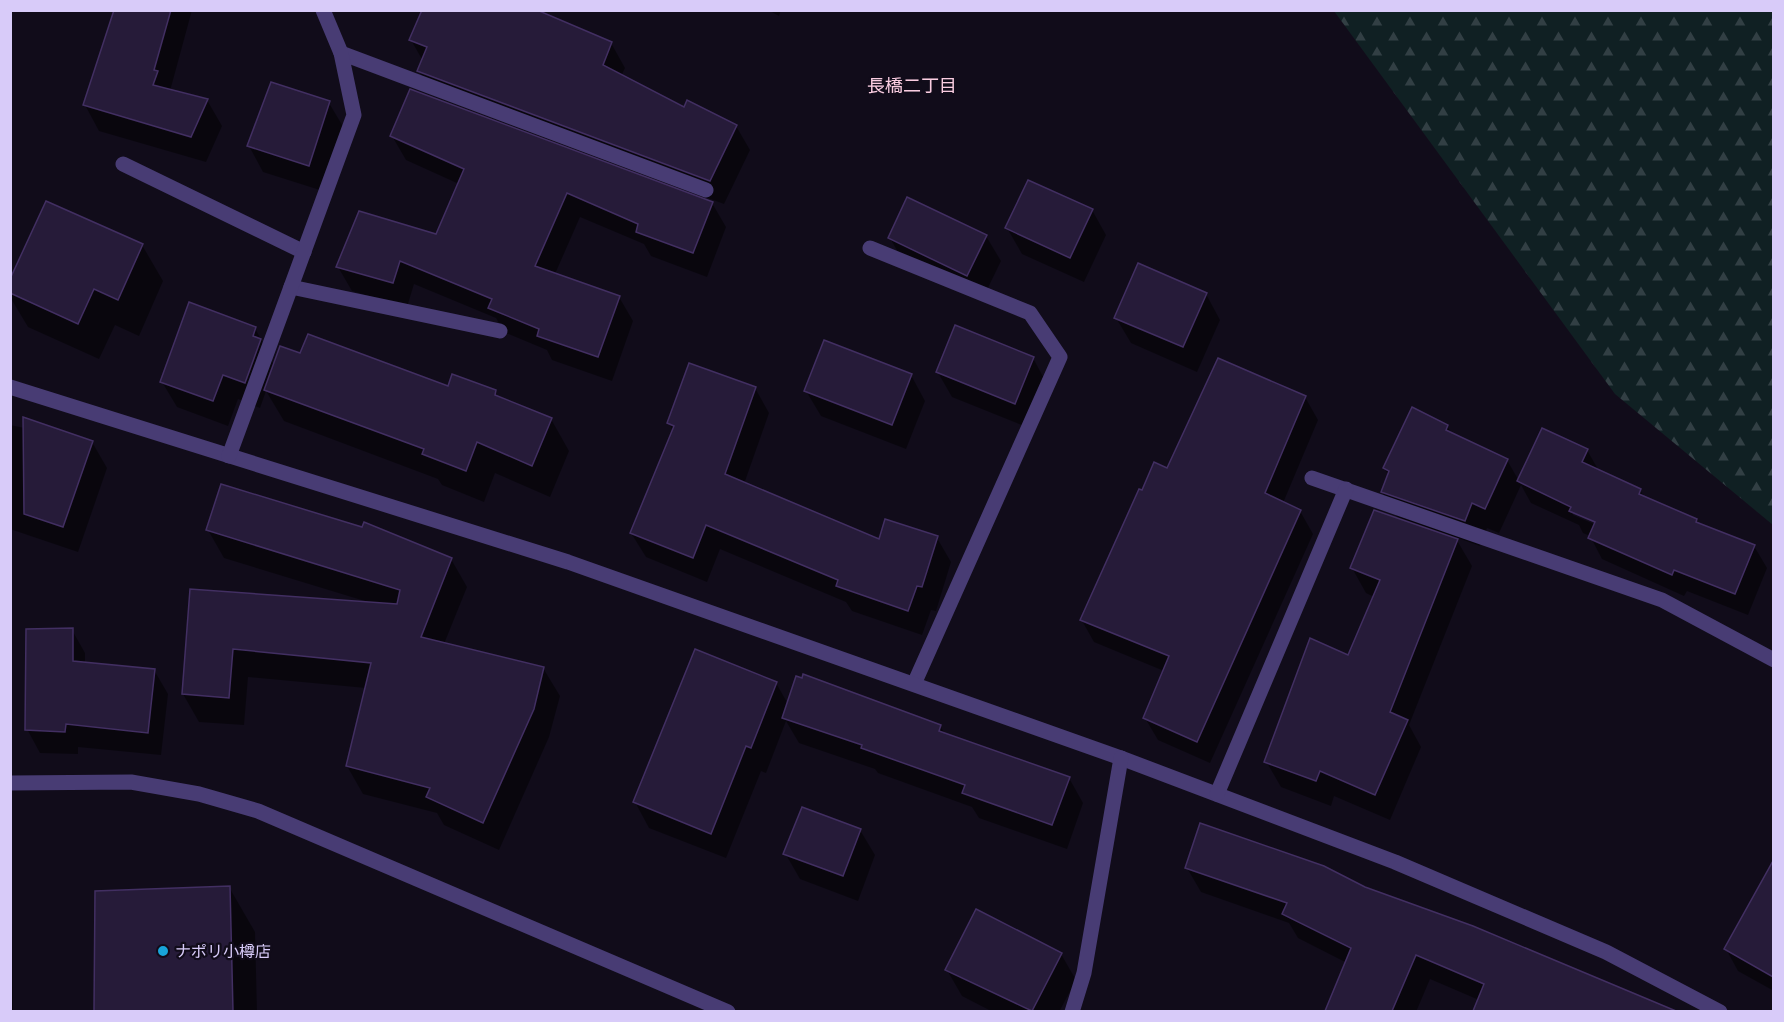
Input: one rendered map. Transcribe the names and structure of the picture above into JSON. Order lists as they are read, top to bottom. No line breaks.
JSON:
{"districts":["長橋二丁目"],"places":["ナポリ小樽店"]}
